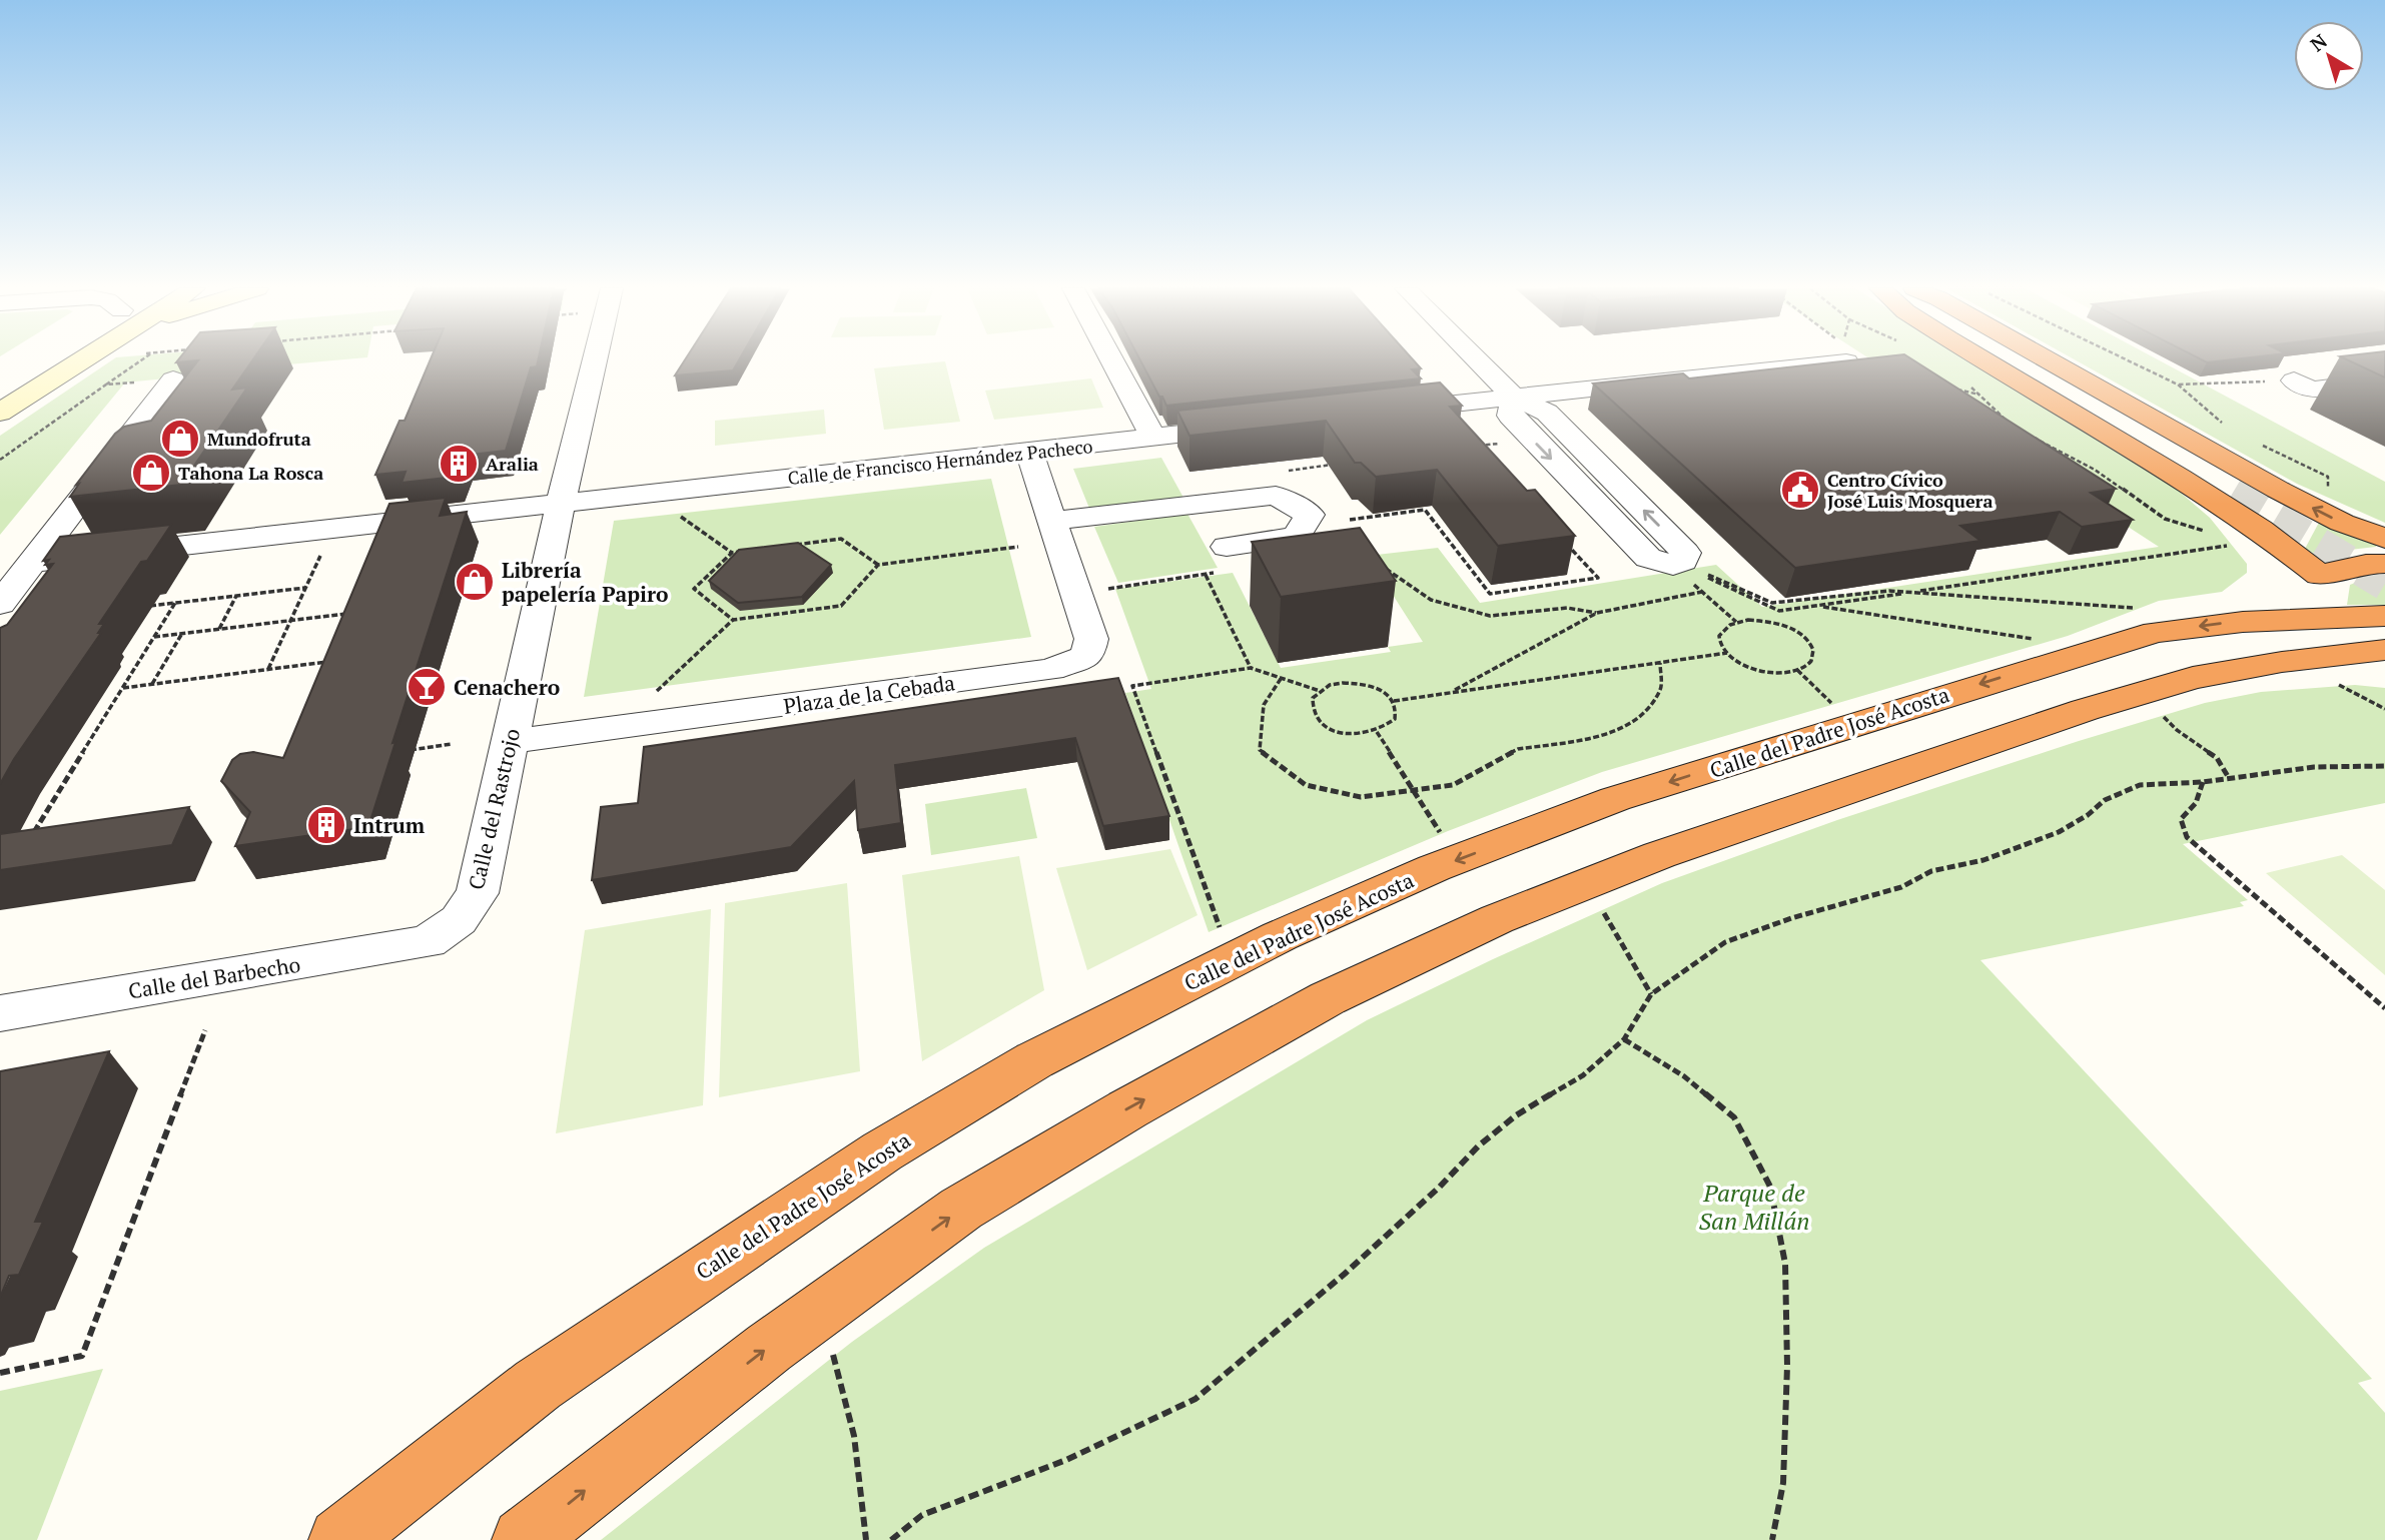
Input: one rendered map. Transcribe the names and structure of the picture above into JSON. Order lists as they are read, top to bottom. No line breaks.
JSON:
{"streets":{"highway":["Calle del Padre José Acosta"],"street":["Calle de Francisco Hernández Pacheco","Plaza de la Cebada","Calle del Rastrojo","Calle del Barbecho"]},"crossings":[["Calle de Francisco Hernández Pacheco","Plaza de la Cebada"],["Calle de Francisco Hernández Pacheco","Calle del Rastrojo"],["Plaza de la Cebada","Calle del Rastrojo"],["Calle del Rastrojo","Calle del Barbecho"]],"parks":["Parque de San Millán"],"places":{"shop":["Mundofruta","Tahona La Rosca","Librería papelería Papiro"],"building":["Aralia","Intrum"],"public building":["Centro Cívico José Luis Mosquera"],"bar":["Cenachero"]},"north":"top left"}
